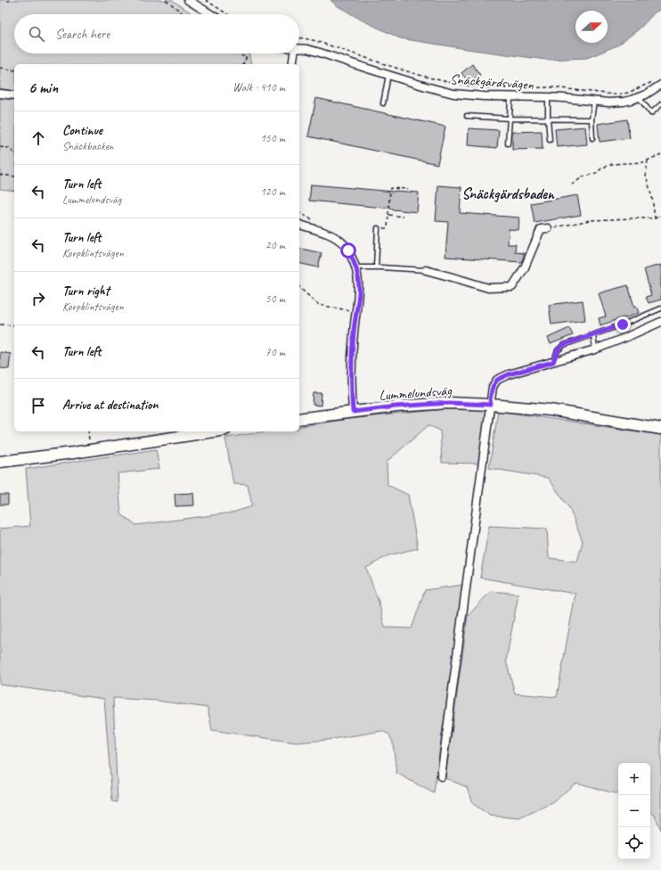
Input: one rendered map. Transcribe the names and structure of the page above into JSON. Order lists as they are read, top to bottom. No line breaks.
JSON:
{"streets":{"main road":["Lummelundsväg"],"street":["Snäckgärdsvägen"]},"districts":["Snäckgärdsbaden"],"north":"right","page":{"search":"Search here","heading":["6 min","Walk · 410 m"],"list":[["Continue","Snäckbacken","150 m"],["Turn left","Lummelundsväg","120 m"],["Turn left","Korpklintsvägen","20 m"],["Turn right","Korpklintsvägen","50 m"],["Turn left","70 m"],"Arrive at destination"],"map_buttons":["+","−"]}}
